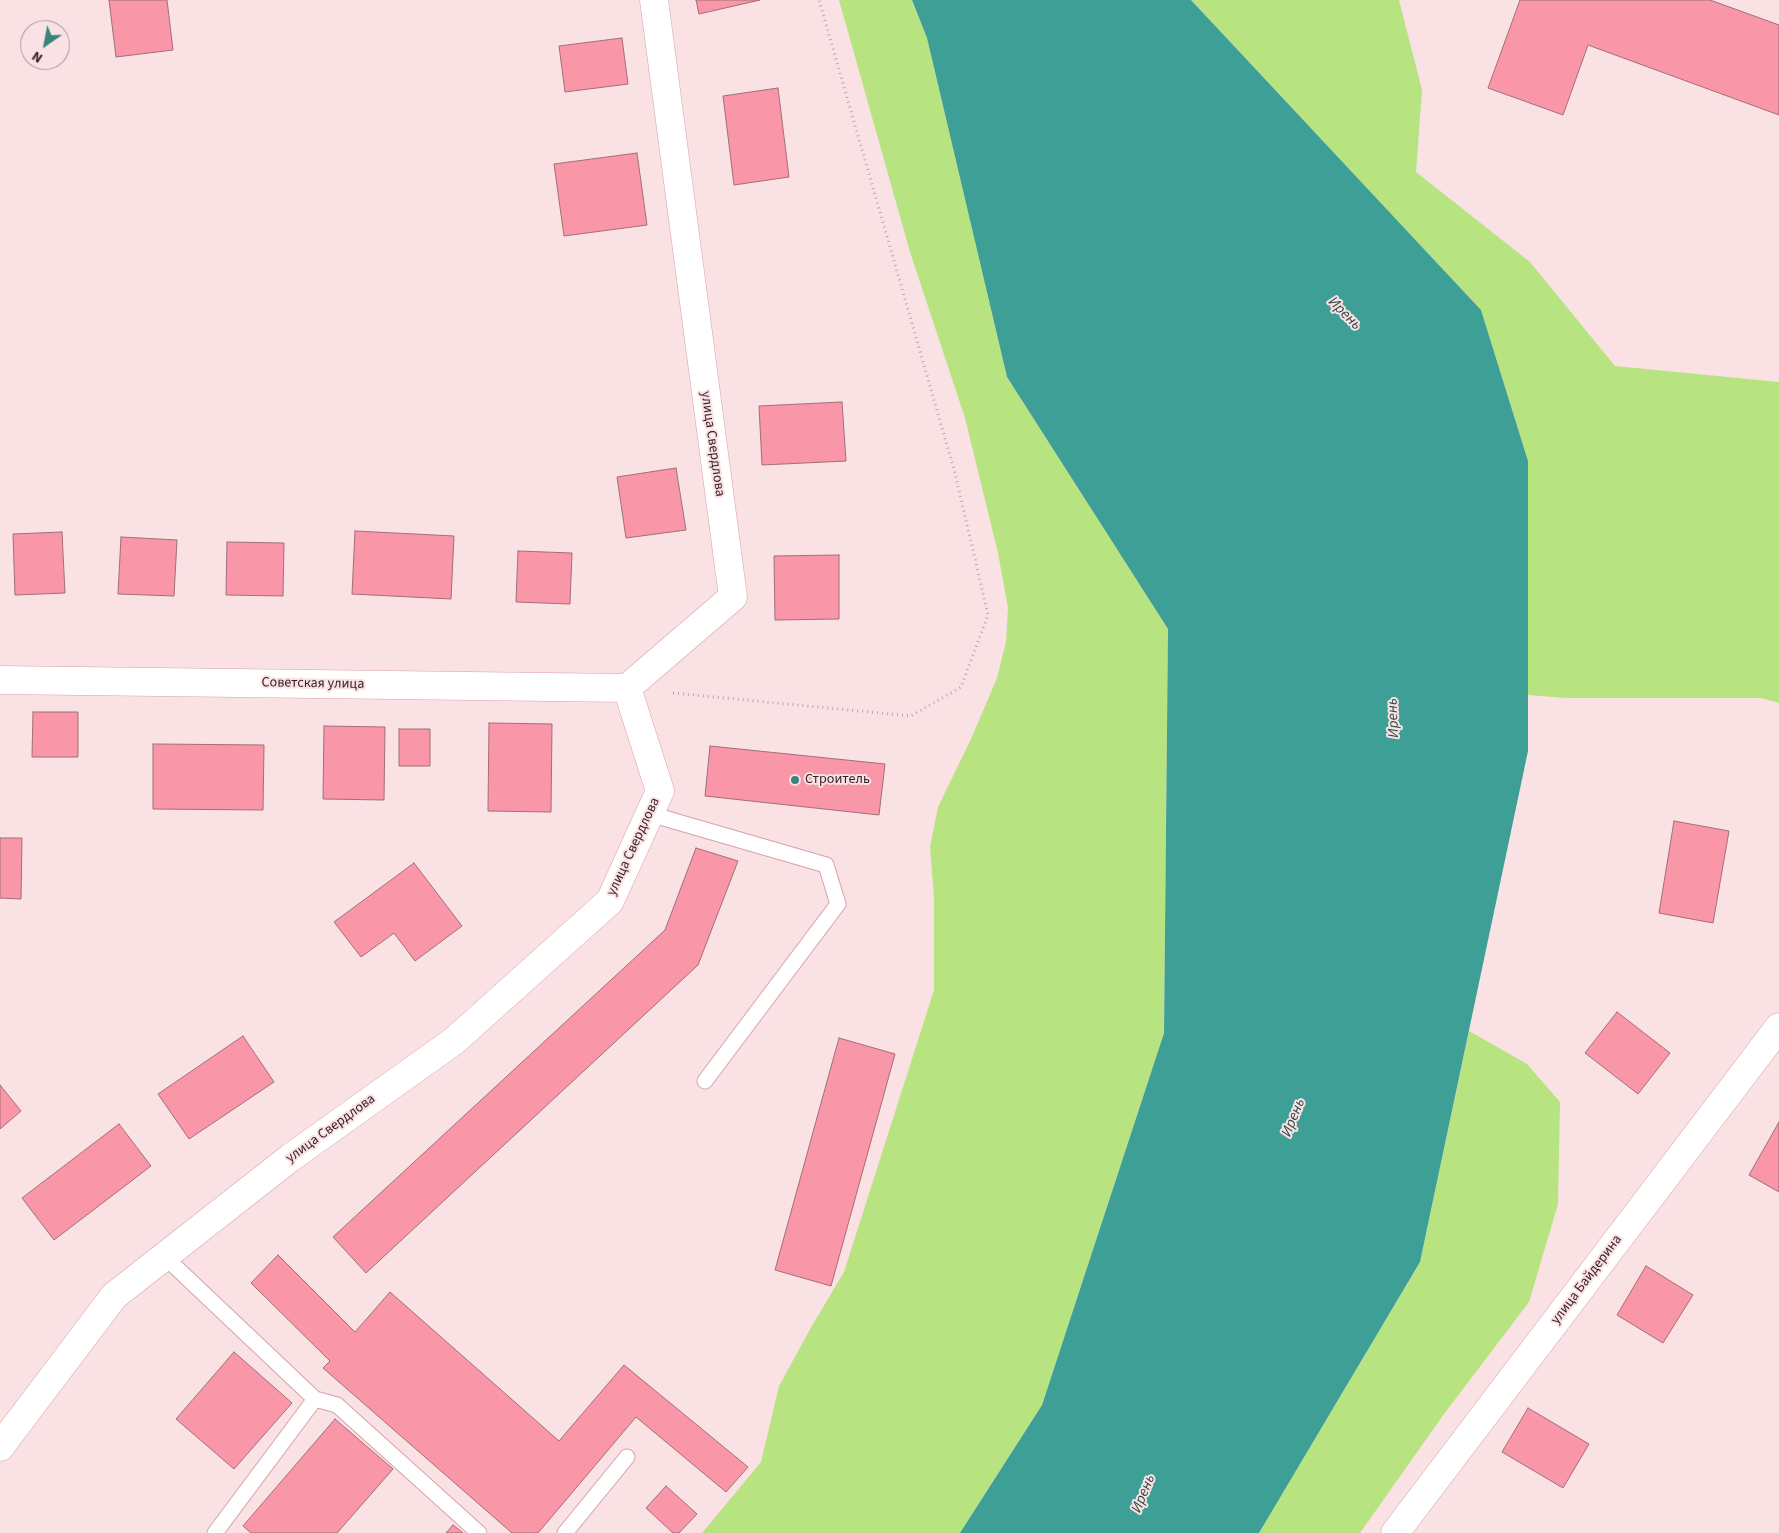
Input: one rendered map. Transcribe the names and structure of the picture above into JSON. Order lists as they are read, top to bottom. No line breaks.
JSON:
{"streets":{"street":["улица Свердлова","Советская улица","улица Байдерина"]},"crossings":[["улица Свердлова","Советская улица"]],"water":["Ирень"],"places":["Строитель"],"north":"bottom left"}
